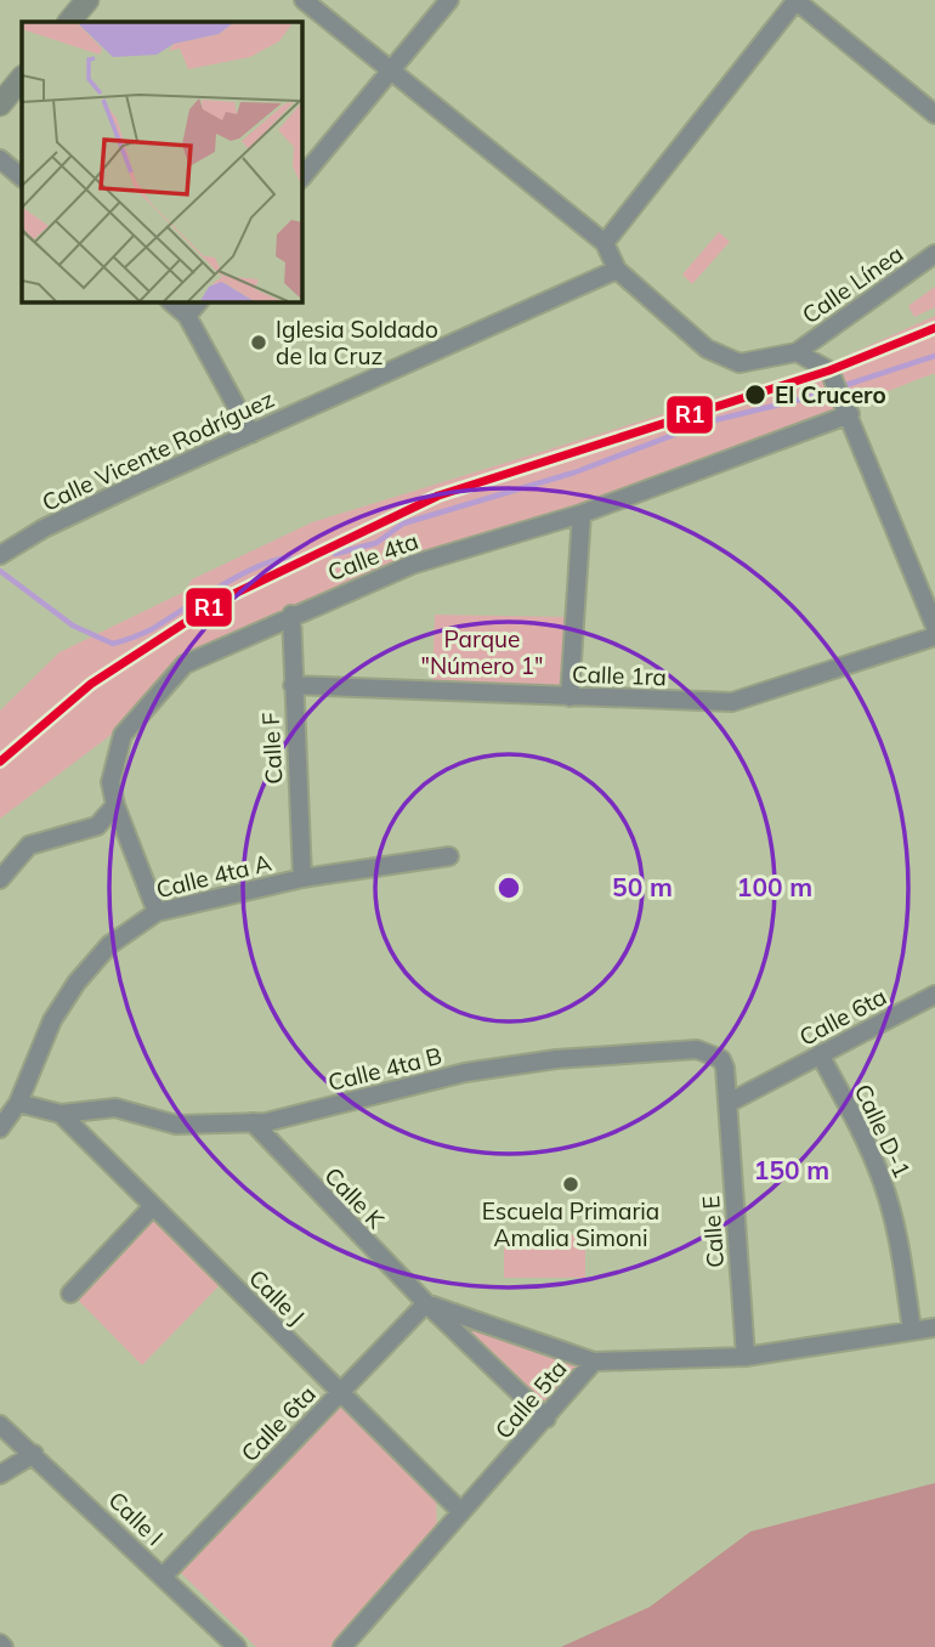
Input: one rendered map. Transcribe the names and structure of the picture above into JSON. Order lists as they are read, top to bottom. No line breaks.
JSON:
{"streets":{"street":["Calle Línea","Calle Vicente Rodríguez","Calle 4ta","Calle 1ra","Calle F","Calle 4ta A","Calle 6ta","Calle 4ta B","Calle D-1","Calle K","Calle E","Calle J","Calle 5ta","Calle I"]},"crossings":[["Calle 4ta","Calle F"],["Calle 4ta","Calle 4ta A"],["Calle 1ra","Calle F"],["Calle F","Calle 4ta A"],["Calle 4ta A","Calle 4ta B"],["Calle 6ta","Calle 4ta B"],["Calle 6ta","Calle D-1"],["Calle 6ta","Calle K"],["Calle 6ta","Calle E"],["Calle 6ta","Calle J"],["Calle 6ta","Calle I"],["Calle 4ta B","Calle K"],["Calle 4ta B","Calle E"],["Calle 4ta B","Calle J"],["Calle D-1","Calle 5ta"],["Calle K","Calle 5ta"],["Calle E","Calle 5ta"],["Calle J","Calle 5ta"]],"parks":["Parque \"Número 1\""],"places":["Iglesia Soldado de la Cruz","El Crucero","Escuela Primaria Amalia Simoni"],"lines":["transit line R1"],"rings":["50 m","100 m","150 m"]}
